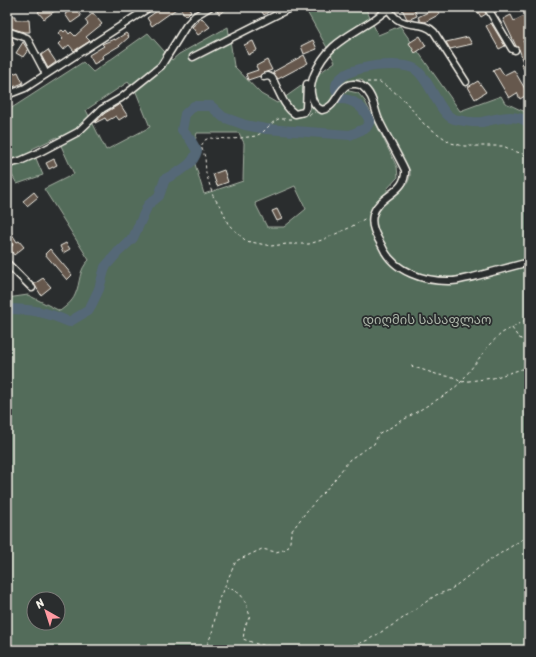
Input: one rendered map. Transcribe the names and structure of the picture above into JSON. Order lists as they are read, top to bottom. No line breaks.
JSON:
{"parks":["დიღმის სასაფლაო"],"north":"top left"}
